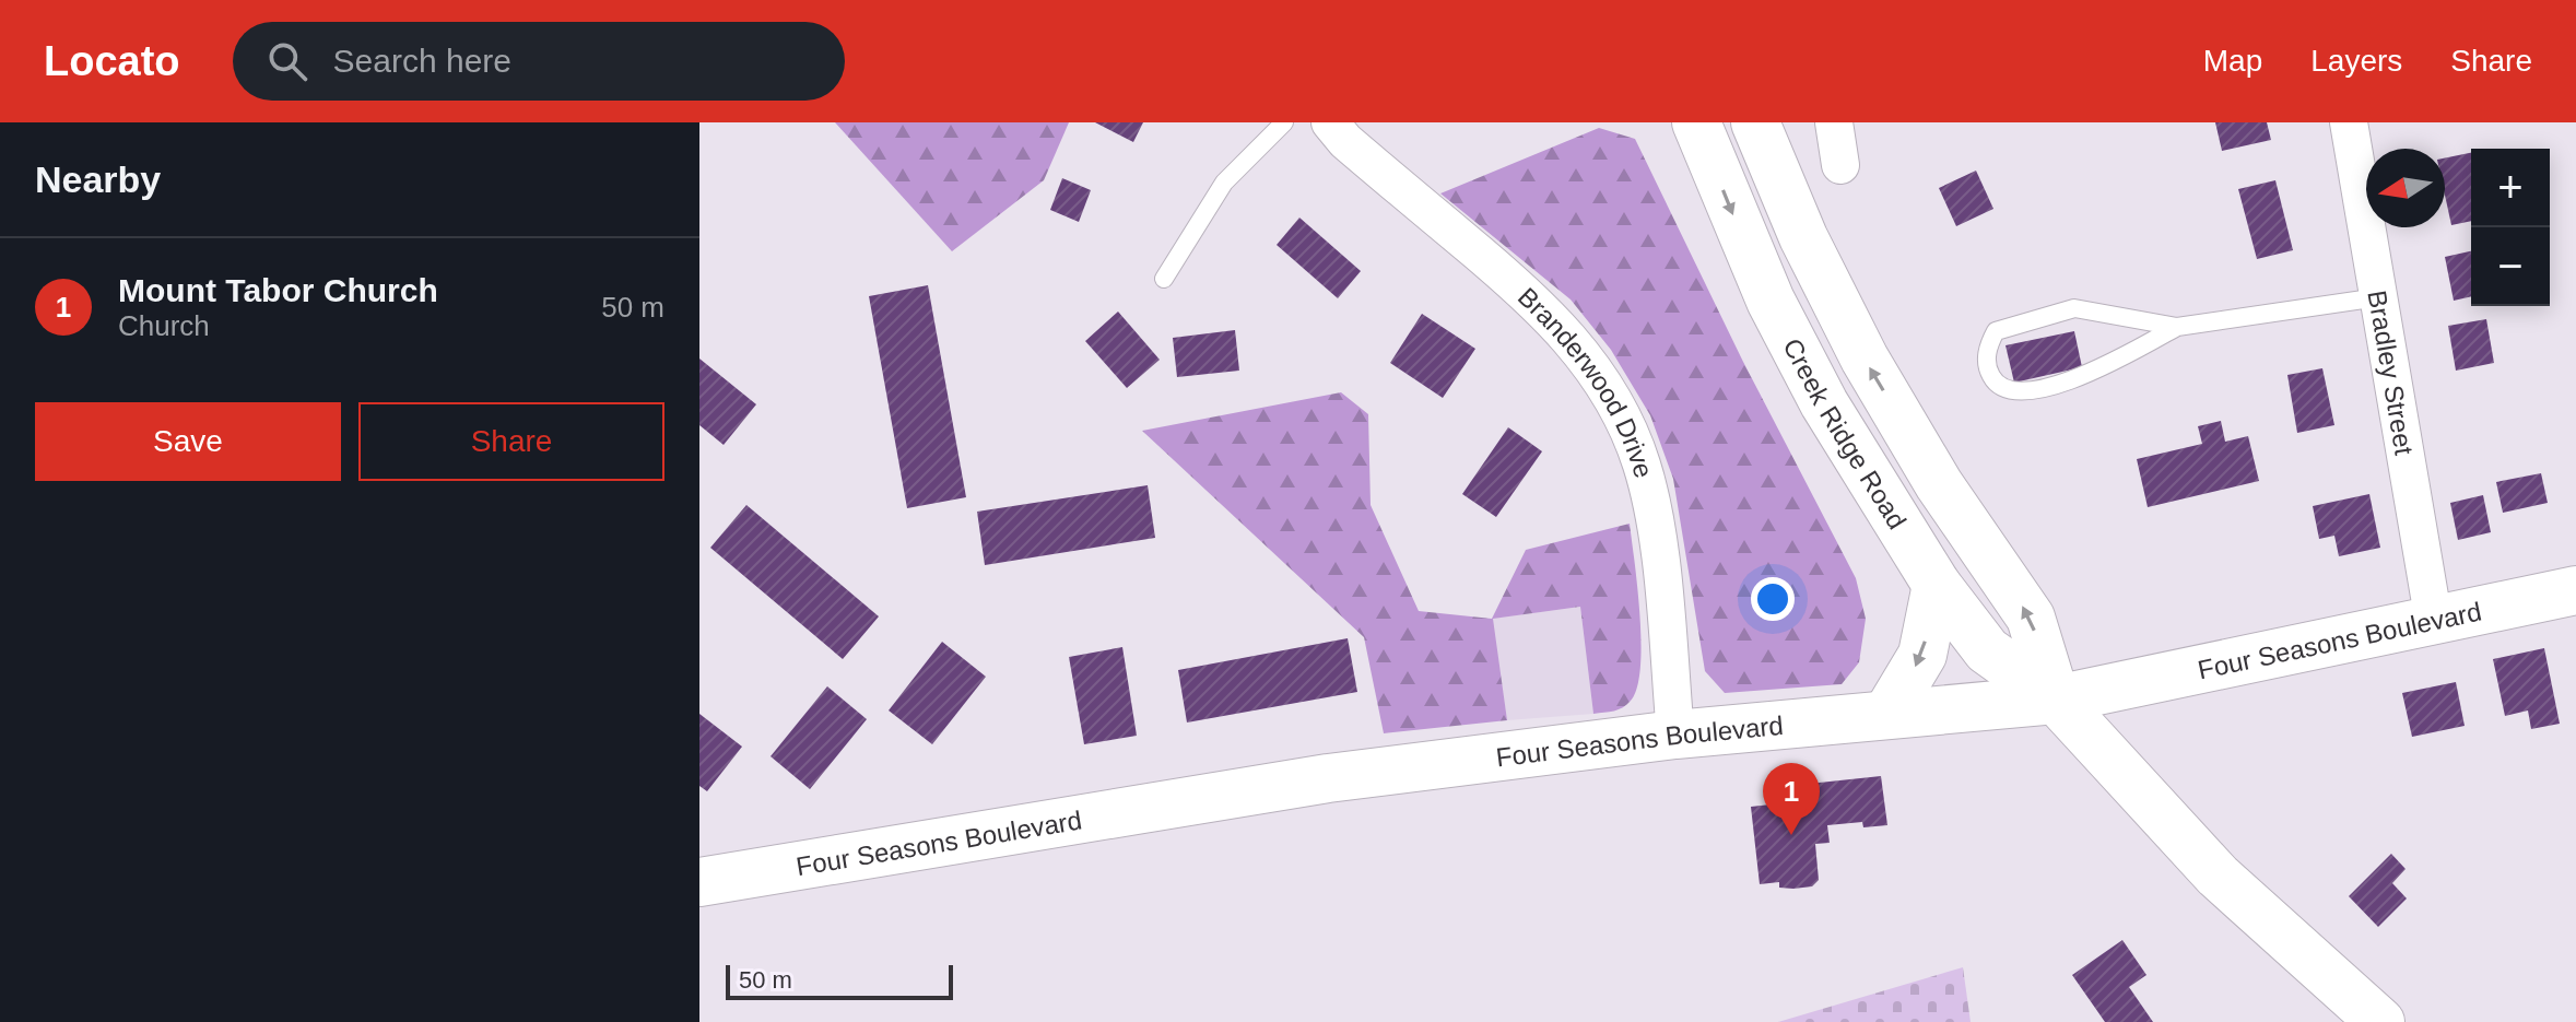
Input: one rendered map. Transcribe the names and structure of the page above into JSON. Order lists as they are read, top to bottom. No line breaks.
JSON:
{"streets":{"main road":["Creek Ridge Road","Four Seasons Boulevard"],"street":["Bradley Street","Branderwood Drive"]},"crossings":[["Bradley Street","Four Seasons Boulevard"],["Branderwood Drive","Four Seasons Boulevard"],["Creek Ridge Road","Four Seasons Boulevard"]],"scale_bar":"50 m","north":"left","page":{"header":"Locato","search":"Search here","nav":["Map","Layers","Share"],"heading":"Nearby","map_buttons":["+","−"],"list":[{"mark":"1","name":"Mount Tabor Church","note":"Church","value":"50 m"}],"buttons":["Save","Share"],"pins":"1","scale":"50 m"}}
